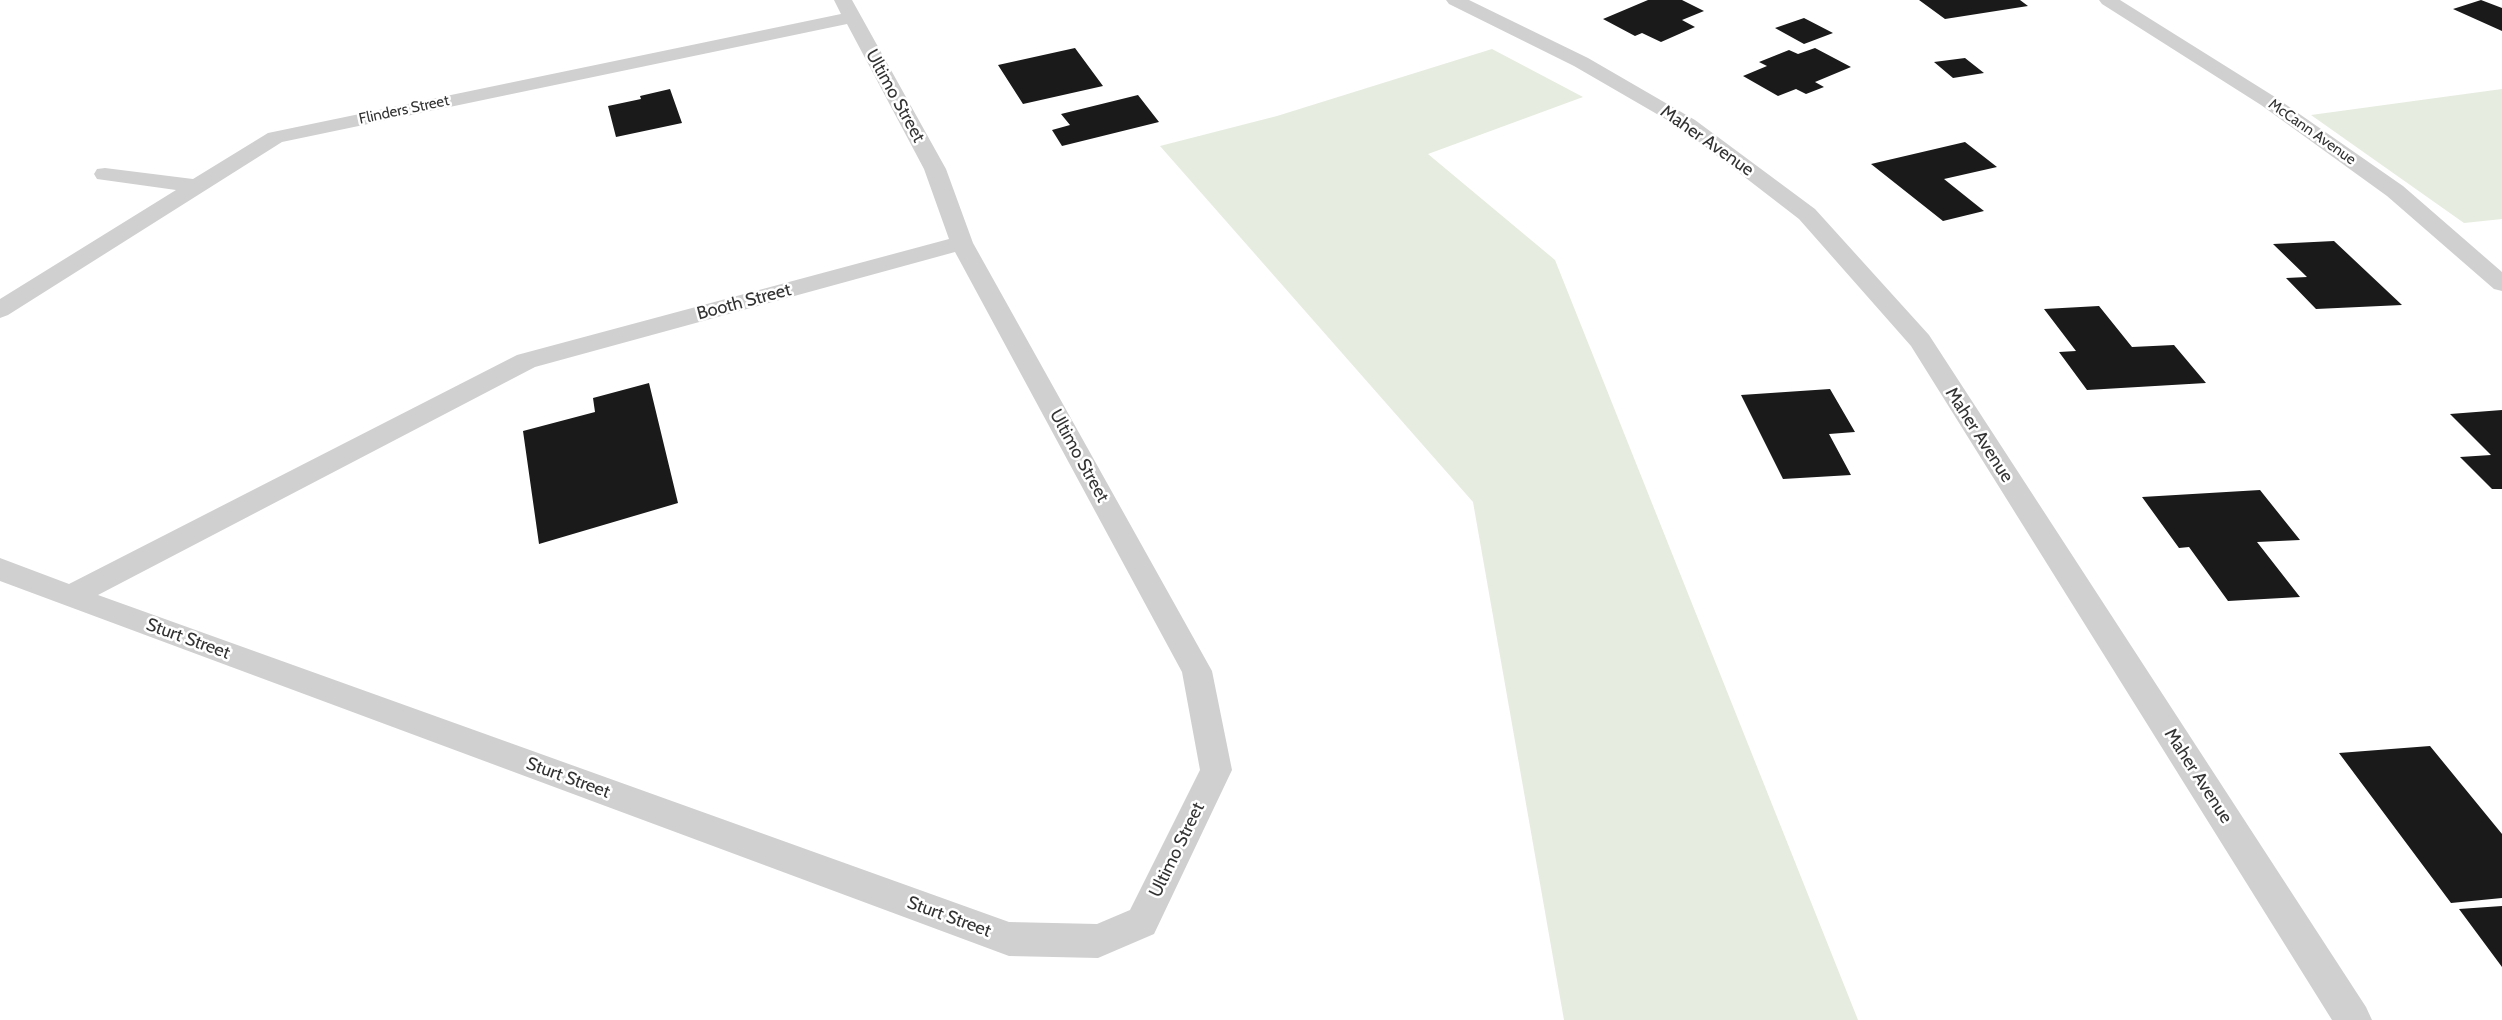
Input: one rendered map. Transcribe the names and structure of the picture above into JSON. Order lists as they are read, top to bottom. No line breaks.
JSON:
{"streets":{"street":["Ultimo Street","Flinders Street","McCann Avenue","Maher Avenue","Booth Street","Sturt Street"]},"crossings":[["Ultimo Street","Flinders Street"],["Ultimo Street","Booth Street"],["Ultimo Street","Sturt Street"],["Booth Street","Sturt Street"]]}
